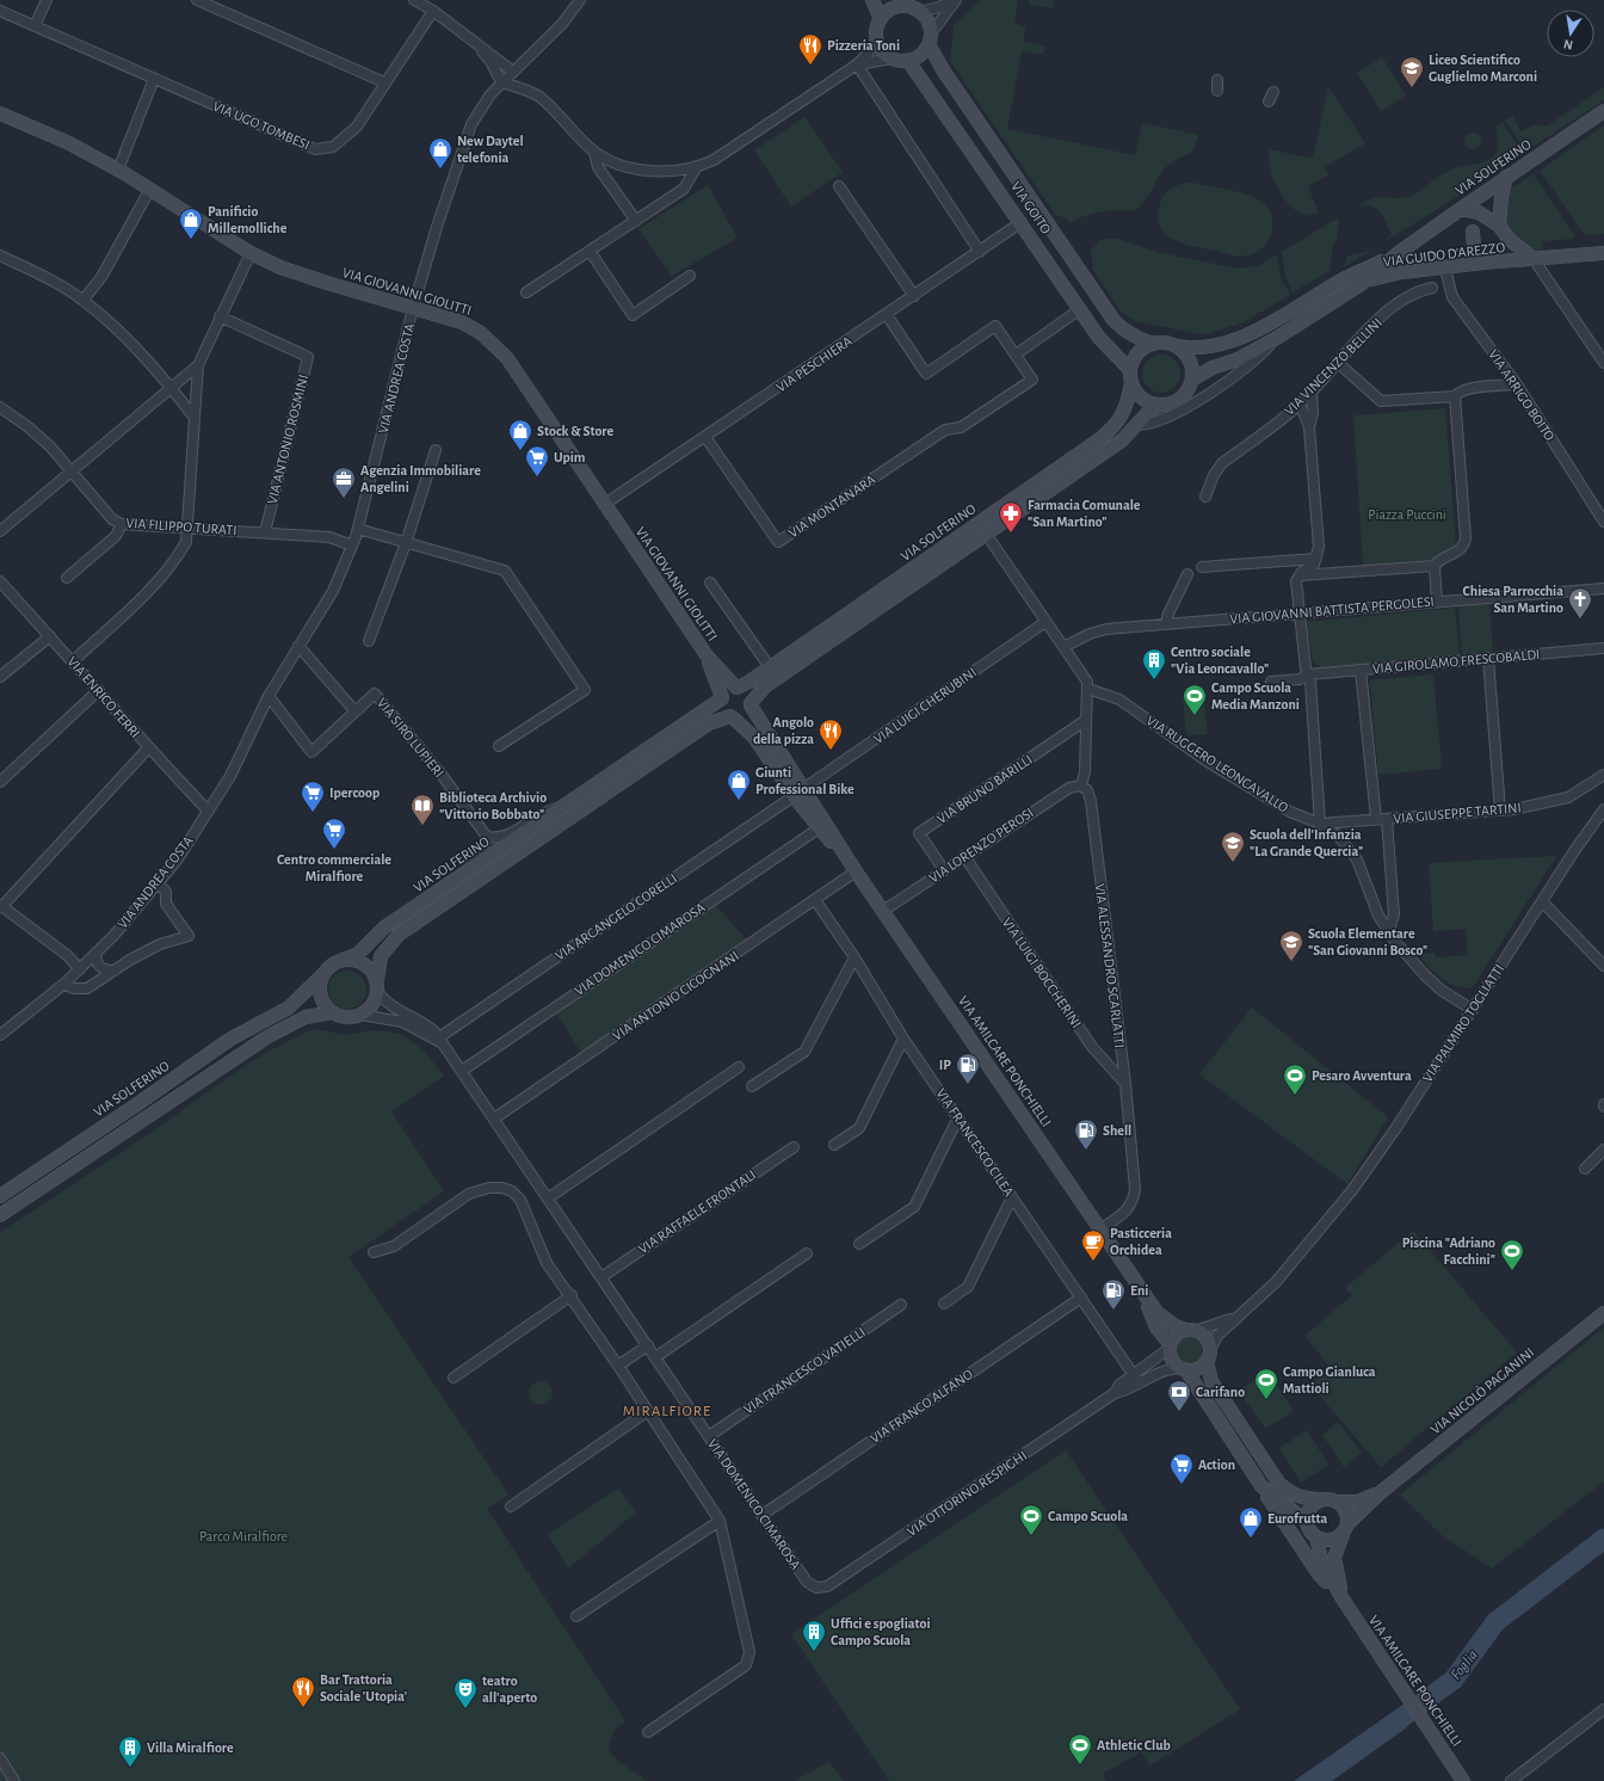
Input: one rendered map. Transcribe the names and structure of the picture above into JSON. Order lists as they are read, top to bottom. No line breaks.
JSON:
{"streets":{"main road":["VIA SOLFERINO","VIA GOITO","VIA GUIDO D'AREZZO","VIA GIOVANNI GIOLITTI","VIA AMILCARE PONCHIELLI","VIA NICOLÒ PAGANINI"],"street":["VIA UGO TOMBESI","VIA PESCHIERA","VIA VINCENZO BELLINI","VIA ANDREA COSTA","VIA ARRIGO BOITO","VIA ANTONIO ROSMINI","VIA MONTANARA","VIA FILIPPO TURATI","VIA GIOVANNI BATTISTA PERGOLESI","VIA GIROLAMO FRESCOBALDI","VIA ENRICO FERRI","VIA LUIGI CHERUBINI","VIA SIRO LUPIERI","VIA RUGGERO LEONCAVALLO","VIA BRUNO BARILLI","VIA GIUSEPPE TARTINI","VIA LORENZO PEROSI","VIA ARCANGELO CORELLI","VIA DOMENICO CIMAROSA","VIA ALESSANDRO SCARLATTI","VIA LUIGI BOCCHERINI","VIA ANTONIO CICOGNANI","VIA PALMIRO TOGLIATTI","VIA FRANCESCO CILEA","VIA RAFFAELE FRONTALI","VIA FRANCESCO VATIELLI","VIA FRANCO ALFANO","VIA OTTORINO RESPIGHI"]},"crossings":[["VIA SOLFERINO","VIA GOITO"],["VIA SOLFERINO","VIA GUIDO D'AREZZO"],["VIA SOLFERINO","VIA GIOVANNI GIOLITTI"],["VIA SOLFERINO","VIA DOMENICO CIMAROSA"],["VIA SOLFERINO","VIA AMILCARE PONCHIELLI"],["VIA GOITO","VIA PESCHIERA"],["VIA GUIDO D'AREZZO","VIA ARRIGO BOITO"],["VIA GIOVANNI GIOLITTI","VIA PESCHIERA"],["VIA GIOVANNI GIOLITTI","VIA ANDREA COSTA"],["VIA GIOVANNI GIOLITTI","VIA AMILCARE PONCHIELLI"],["VIA PESCHIERA","VIA MONTANARA"],["VIA ANDREA COSTA","VIA FILIPPO TURATI"],["VIA ANDREA COSTA","VIA ENRICO FERRI"],["VIA ANDREA COSTA","VIA SIRO LUPIERI"],["VIA ANTONIO ROSMINI","VIA FILIPPO TURATI"],["VIA LUIGI CHERUBINI","VIA AMILCARE PONCHIELLI"],["VIA RUGGERO LEONCAVALLO","VIA GIUSEPPE TARTINI"],["VIA RUGGERO LEONCAVALLO","VIA PALMIRO TOGLIATTI"],["VIA BRUNO BARILLI","VIA LORENZO PEROSI"],["VIA LORENZO PEROSI","VIA ALESSANDRO SCARLATTI"],["VIA LORENZO PEROSI","VIA LUIGI BOCCHERINI"],["VIA LORENZO PEROSI","VIA AMILCARE PONCHIELLI"],["VIA ARCANGELO CORELLI","VIA DOMENICO CIMAROSA"],["VIA ARCANGELO CORELLI","VIA AMILCARE PONCHIELLI"],["VIA DOMENICO CIMAROSA","VIA ANTONIO CICOGNANI"],["VIA DOMENICO CIMAROSA","VIA AMILCARE PONCHIELLI"],["VIA DOMENICO CIMAROSA","VIA RAFFAELE FRONTALI"],["VIA DOMENICO CIMAROSA","VIA FRANCESCO VATIELLI"],["VIA DOMENICO CIMAROSA","VIA FRANCO ALFANO"],["VIA DOMENICO CIMAROSA","VIA OTTORINO RESPIGHI"],["VIA ALESSANDRO SCARLATTI","VIA LUIGI BOCCHERINI"],["VIA ALESSANDRO SCARLATTI","VIA AMILCARE PONCHIELLI"],["VIA ANTONIO CICOGNANI","VIA AMILCARE PONCHIELLI"],["VIA ANTONIO CICOGNANI","VIA FRANCESCO CILEA"],["VIA PALMIRO TOGLIATTI","VIA AMILCARE PONCHIELLI"],["VIA PALMIRO TOGLIATTI","VIA OTTORINO RESPIGHI"],["VIA AMILCARE PONCHIELLI","VIA NICOLÒ PAGANINI"],["VIA AMILCARE PONCHIELLI","VIA OTTORINO RESPIGHI"],["VIA FRANCESCO CILEA","VIA FRANCO ALFANO"],["VIA FRANCESCO CILEA","VIA OTTORINO RESPIGHI"]],"districts":["MIRALFIORE"],"water":["Foglia"],"parks":["Piazza Puccini","Parco Miralfiore"],"places":{"restaurant":["Pizzeria Toni","Angolo della pizza","Bar Trattoria Sociale 'Utopia'"],"school or university":["Liceo Scientifico Guglielmo Marconi","Scuola dell'Infanzia \"La Grande Quercia\"","Scuola Elementare \"San Giovanni Bosco\""],"shop":["New Daytel telefonia","Panificio Millemolliche","Stock & Store","Giunti Professional Bike","Eurofrutta"],"supermarket":["Upim","Ipercoop","Centro commerciale Miralfiore","Action"],"office":["Agenzia Immobiliare Angelini"],"pharmacy":["Farmacia Comunale \"San Martino\""],"church":["Chiesa Parrocchia San Martino"],"building":["Centro sociale \"Via Leoncavallo\"","Uffici e spogliatoi Campo Scuola","Villa Miralfiore"],"sports":["Campo Scuola Media Manzoni","Pesaro Avventura","Piscina \"Adriano Facchini\"","Campo Gianluca Mattioli","Campo Scuola","Athletic Club"],"library":["Biblioteca Archivio \"Vittorio Bobbato\""],"fuel station":["IP","Shell","Eni"],"cafe":["Pasticceria Orchidea"],"bank":["Carifano"],"theatre":["teatro all'aperto"]},"north":"bottom"}
